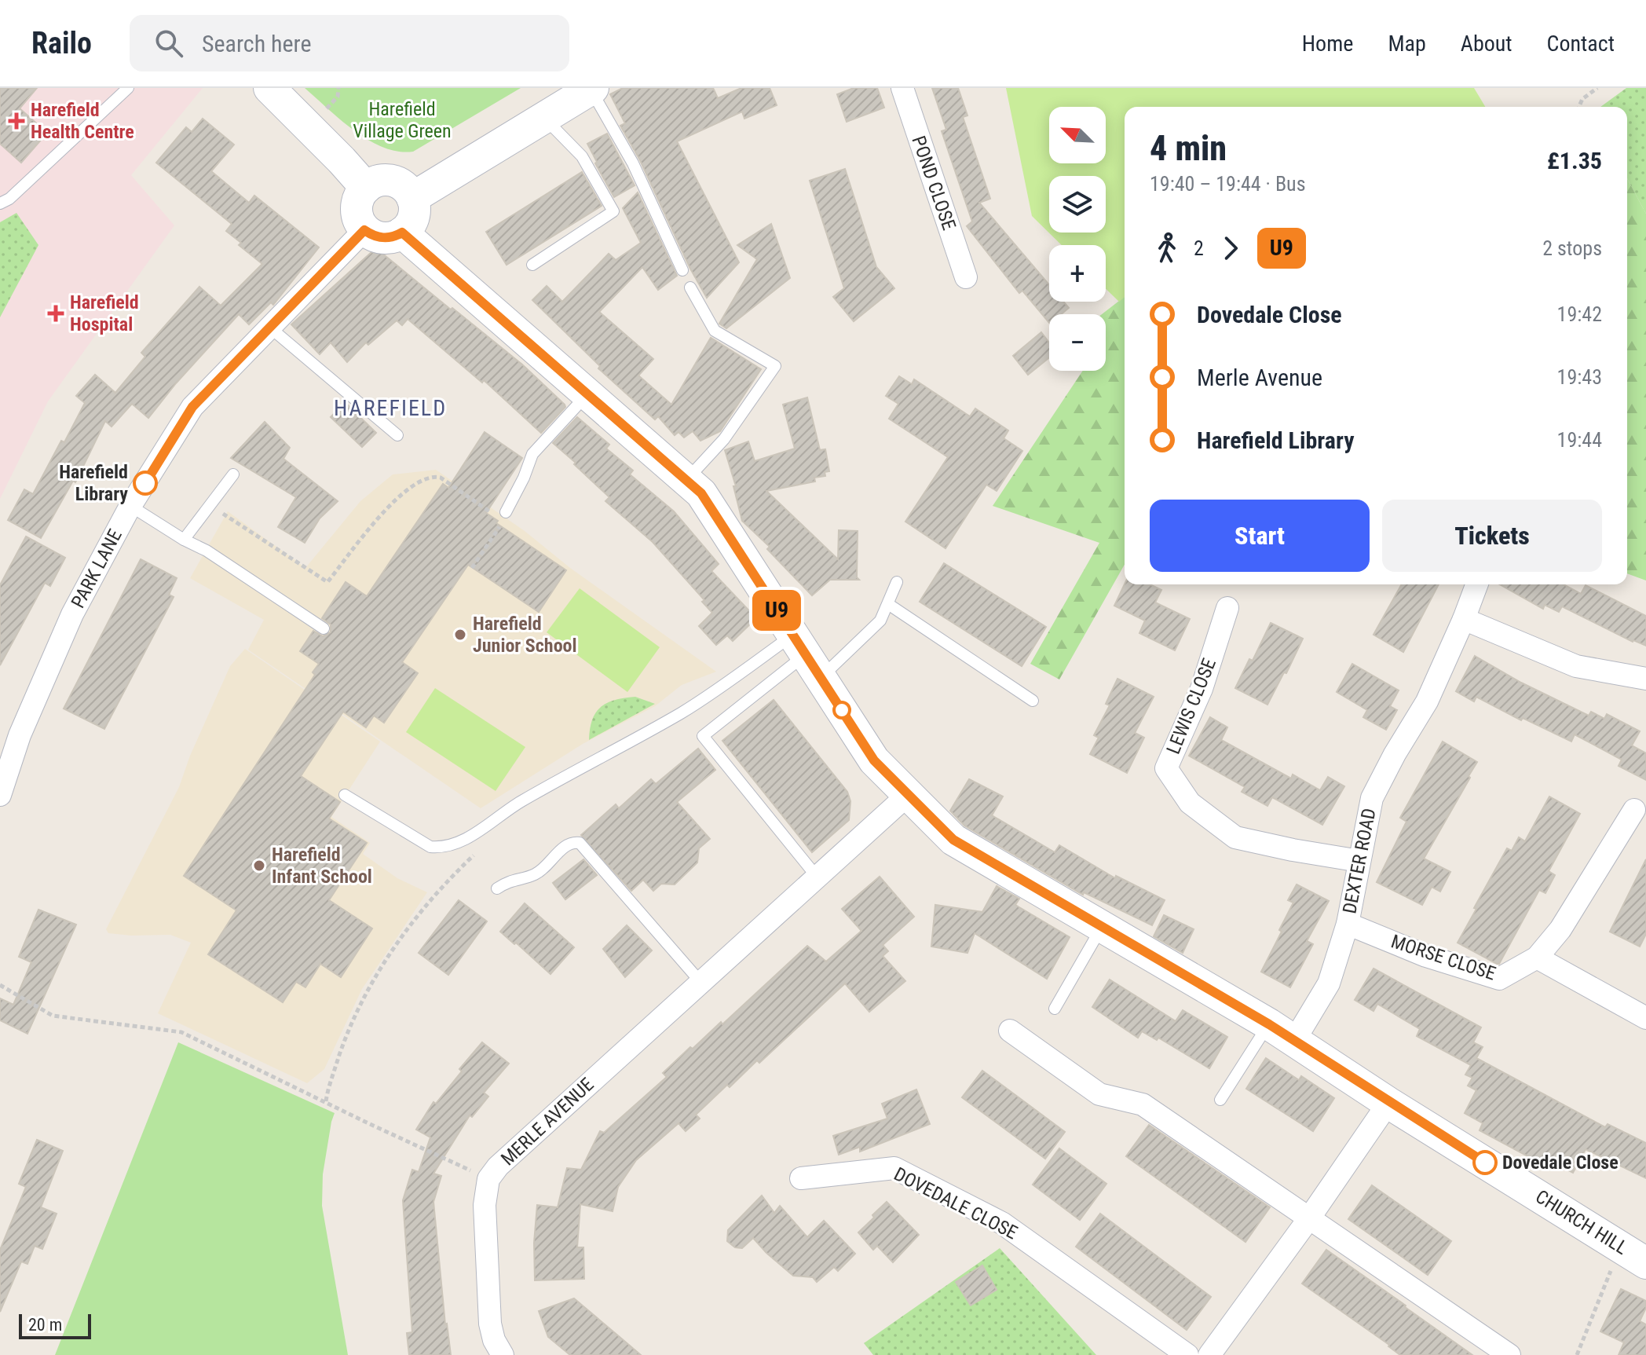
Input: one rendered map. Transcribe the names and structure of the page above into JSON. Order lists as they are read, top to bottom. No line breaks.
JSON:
{"streets":{"street":["POND CLOSE","PARK LANE","LEWIS CLOSE","DEXTER ROAD","MORSE CLOSE","MERLE AVENUE","DOVEDALE CLOSE","CHURCH HILL"]},"crossings":[["PARK LANE","CHURCH HILL"],["LEWIS CLOSE","DEXTER ROAD"],["DEXTER ROAD","MORSE CLOSE"],["DEXTER ROAD","CHURCH HILL"],["MERLE AVENUE","CHURCH HILL"]],"districts":["HAREFIELD"],"parks":["Harefield Village Green"],"places":{"health":["Harefield Health Centre","Harefield Hospital"],"other":["Harefield Library","Harefield Junior School","Harefield Infant School","Dovedale Close"]},"lines":["bus line U9"],"scale_bar":"20 m","north":"top left","page":{"header":"Railo","search":"Search here","nav":["Home","Map","About","Contact"],"on_map":"U9","map_buttons":["+","−"],"heading":["4 min","19:40 – 19:44 · Bus","£1.35"],"legs":["2","U9","2 stops"],"list":[{"name":"Dovedale Close","value":"19:42"},{"name":"Merle Avenue","value":"19:43"},{"name":"Harefield Library","value":"19:44"}],"buttons":["Start","Tickets"],"scale":"20 m"}}
